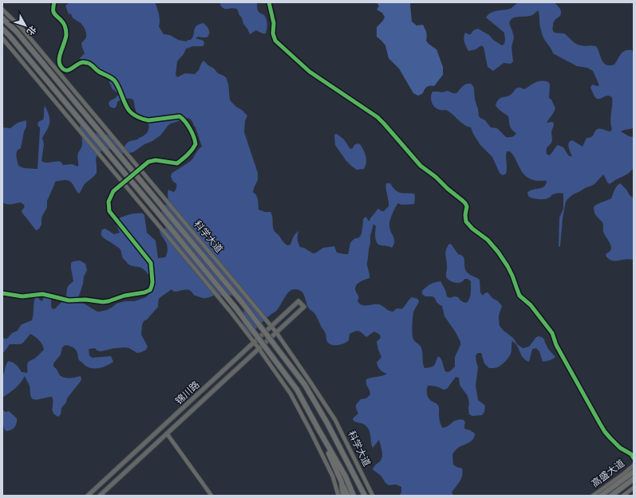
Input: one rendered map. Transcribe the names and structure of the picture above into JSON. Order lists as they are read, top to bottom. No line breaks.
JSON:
{"streets":{"highway":["科学大道","高盛大道"],"main road":["锦川路"]},"crossings":[["科学大道","锦川路"]],"north":"bottom right"}
